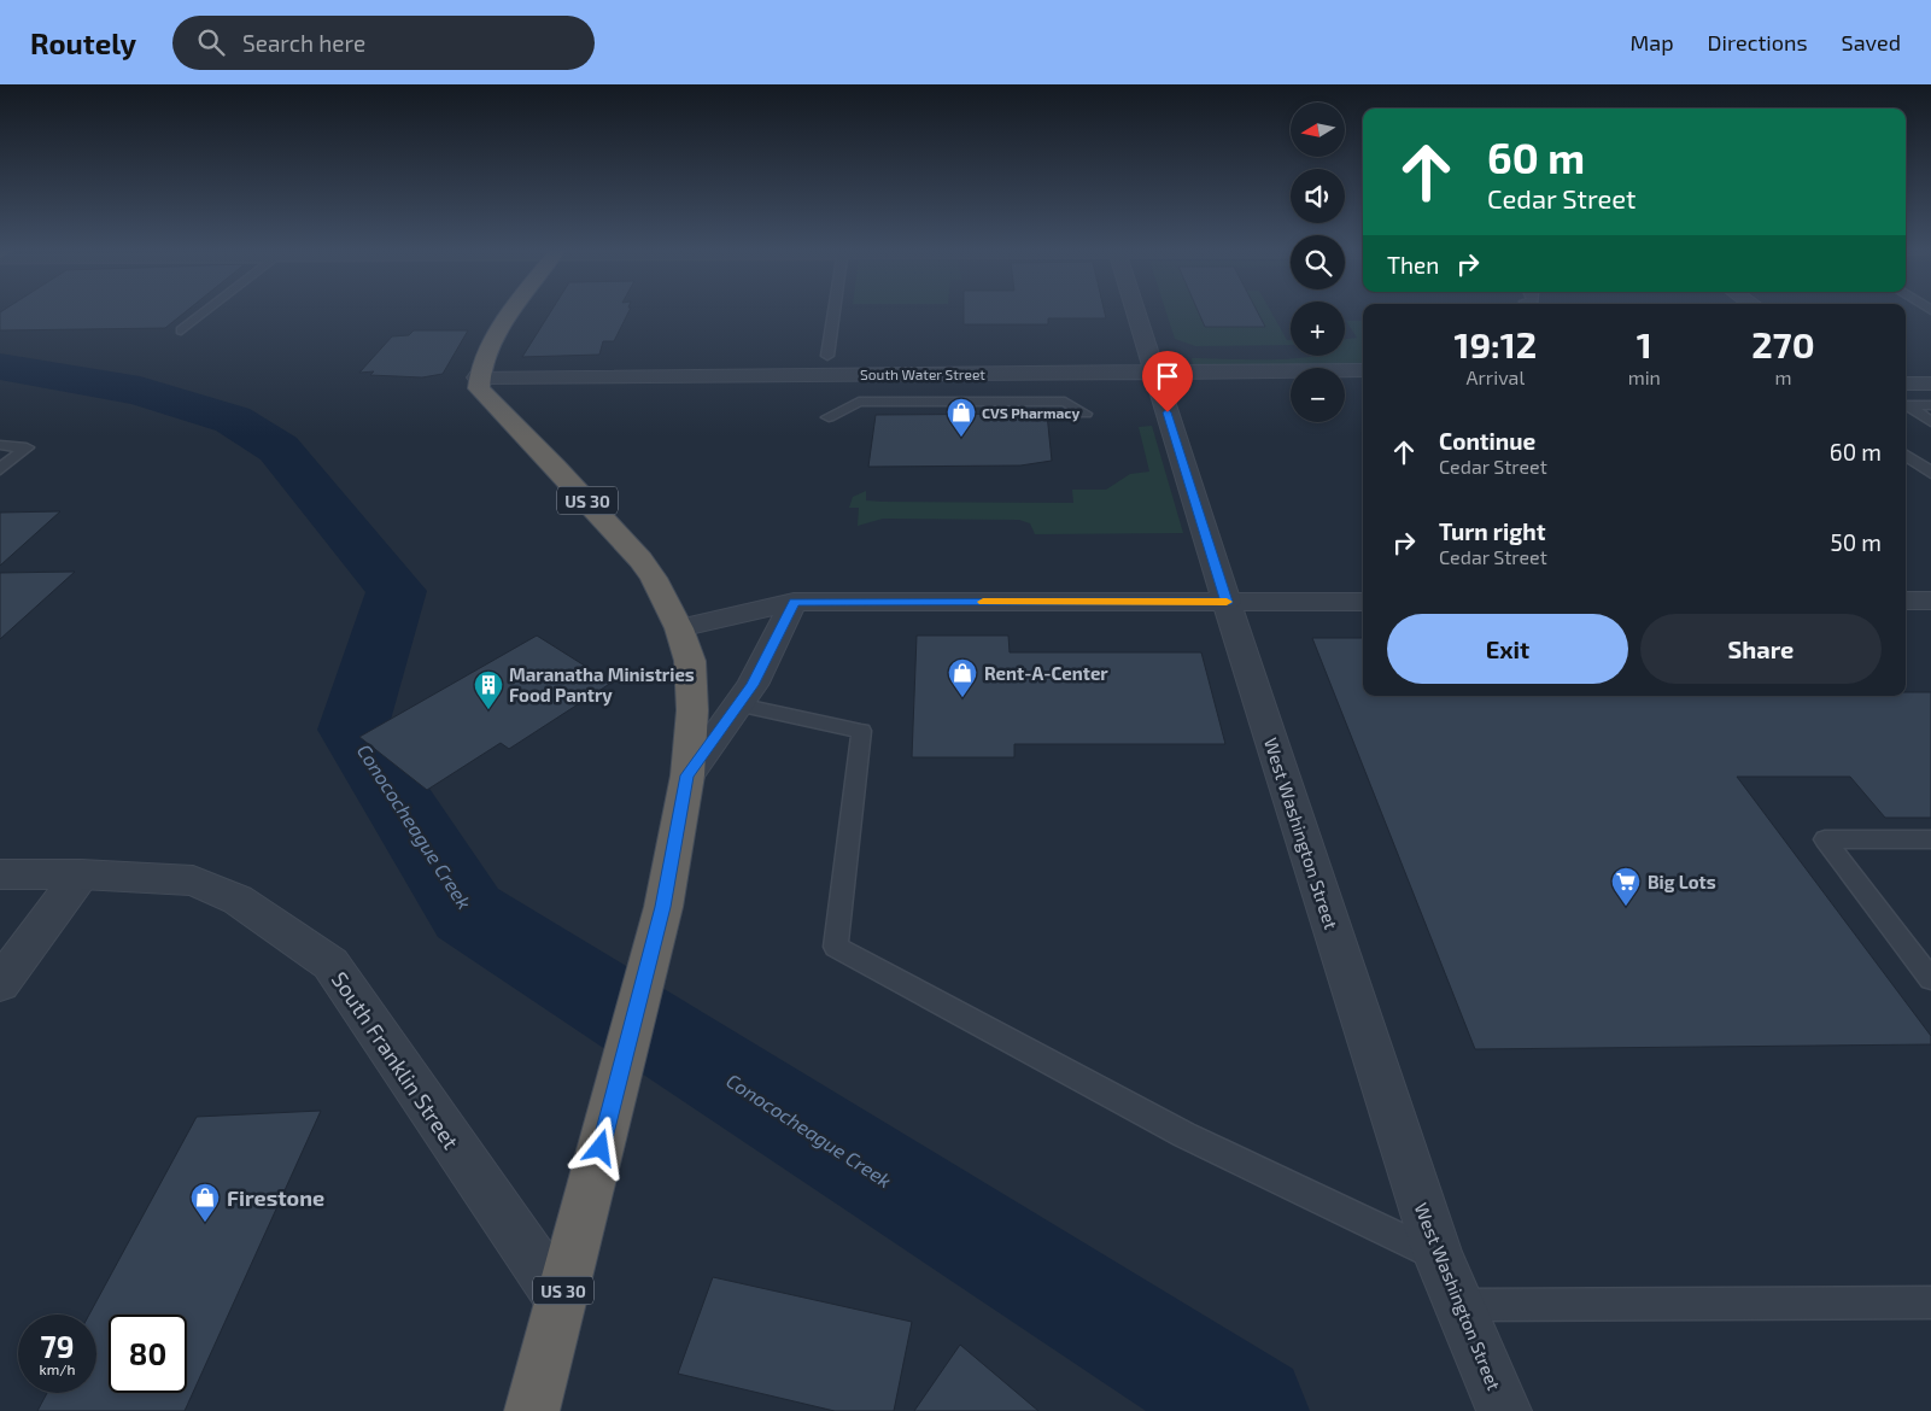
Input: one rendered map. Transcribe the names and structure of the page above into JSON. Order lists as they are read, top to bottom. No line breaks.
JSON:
{"streets":{"highway":["US 30"],"street":["South Water Street","West Washington Street","South Franklin Street"]},"crossings":[["South Water Street","US 30"],["South Water Street","West Washington Street"],["US 30","South Franklin Street"]],"water":["Conococheague Creek"],"places":{"shop":["CVS Pharmacy","Rent-A-Center","Firestone"],"building":["Maranatha Ministries Food Pantry"],"supermarket":["Big Lots"]},"north":"left","page":{"header":"Routely","search":"Search here","nav":["Map","Directions","Saved"],"map_buttons":["+","−"],"turn":["60 m","Cedar Street"],"then":"Then","eta":["19:12","Arrival","1","min","270","m"],"list":[{"name":"Continue","note":"Cedar Street","value":"60 m"},{"name":"Turn right","note":"Cedar Street","value":"50 m"}],"buttons":["Exit","Share"],"speed":"79 km/h","limit":"80"}}
